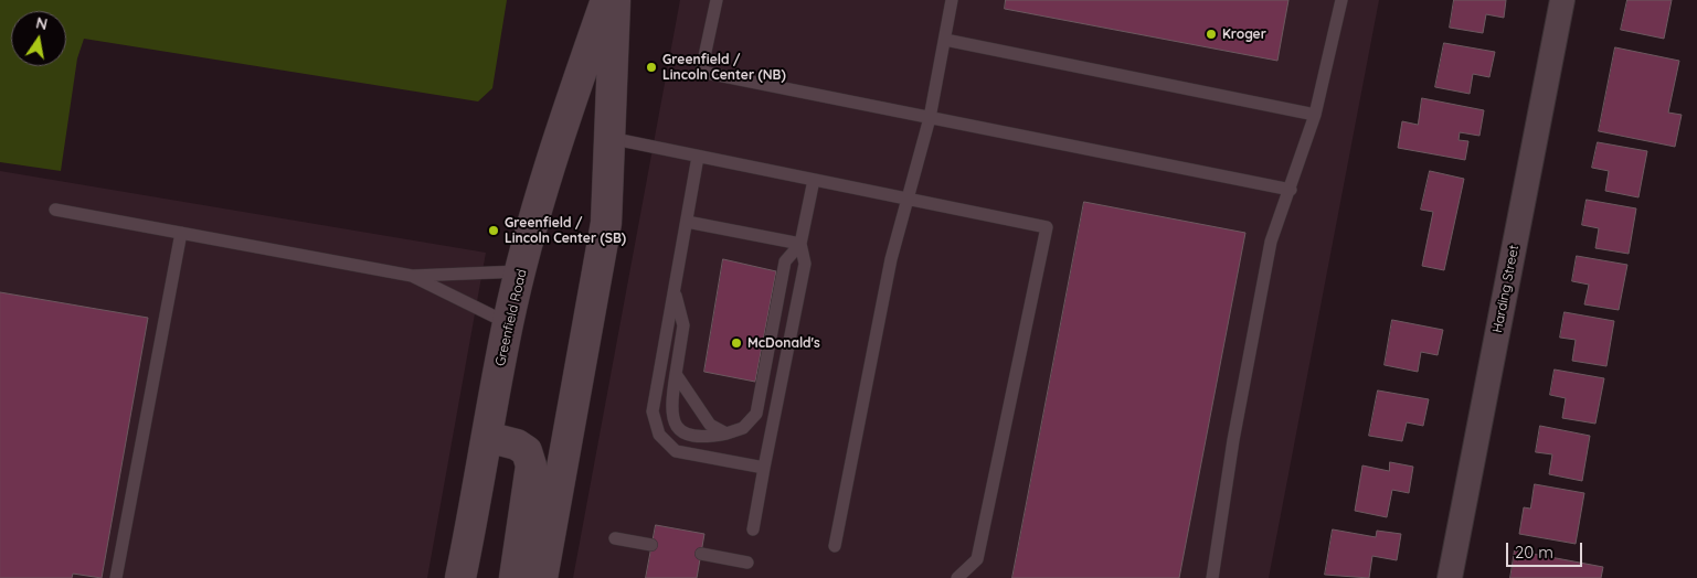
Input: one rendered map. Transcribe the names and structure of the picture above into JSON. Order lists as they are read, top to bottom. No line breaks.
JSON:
{"streets":{"main road":["Greenfield Road"],"street":["Harding Street"]},"places":["Kroger","Greenfield / Lincoln Center (NB)","Greenfield / Lincoln Center (SB)","McDonald's"],"scale_bar":"20 m","north":"top"}
